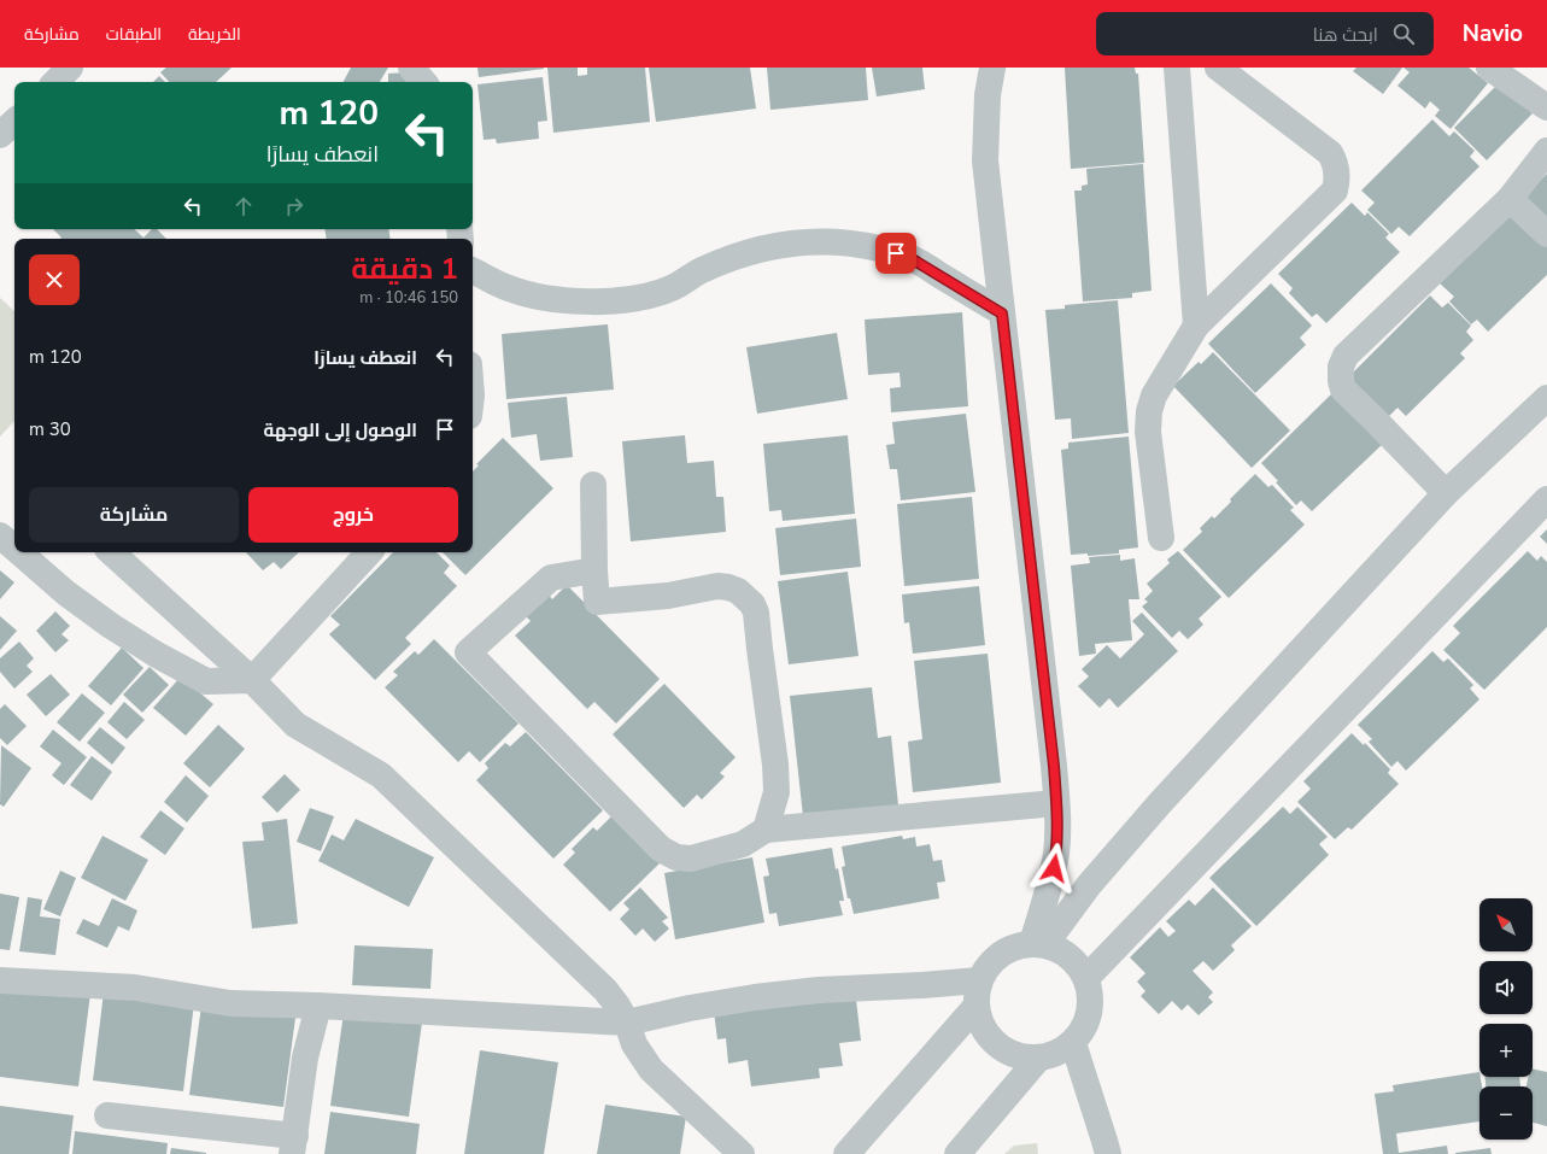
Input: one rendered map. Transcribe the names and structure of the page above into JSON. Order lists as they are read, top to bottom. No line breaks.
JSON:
{"north":"top left","page":{"header":"Navio","search":"ابحث هنا","nav":["الخريطة","الطبقات","مشاركة"],"turn":["120 m","انعطف يسارًا"],"heading":["1 دقيقة","150 m · 10:46"],"list":[{"name":"انعطف يسارًا","value":"120 m"},{"name":"الوصول إلى الوجهة","value":"30 m"}],"buttons":["خروج","مشاركة"],"map_buttons":["+","−"]}}
